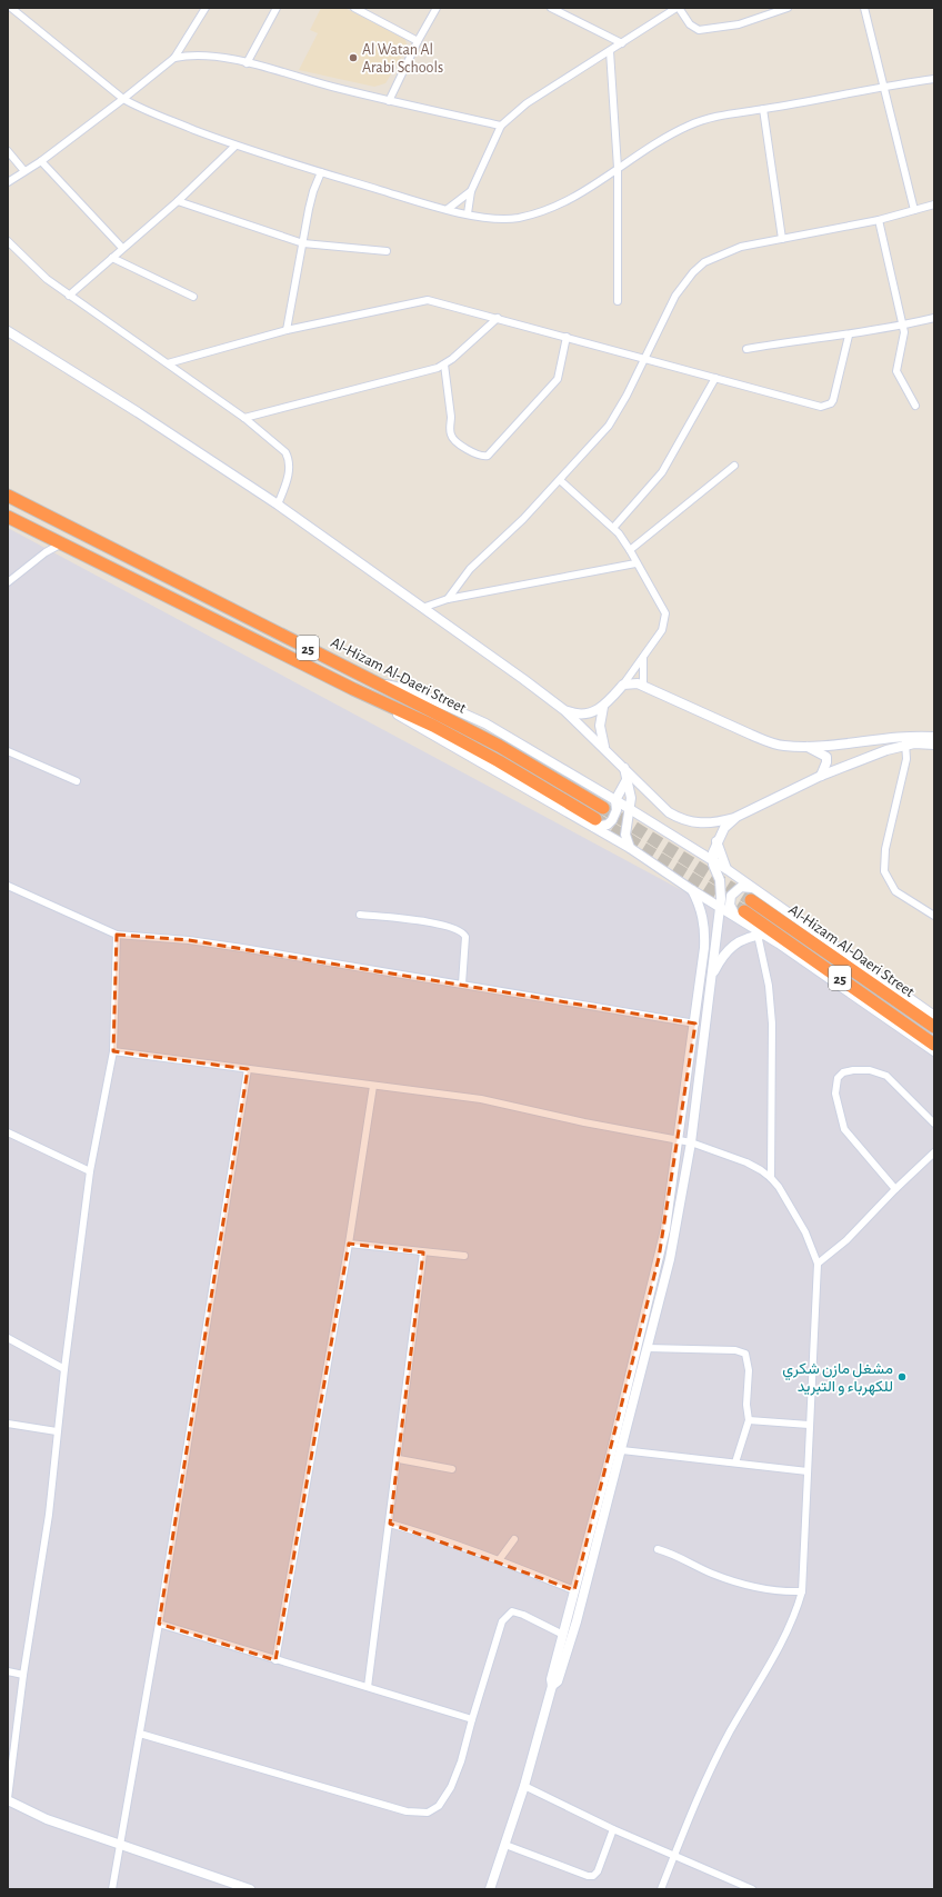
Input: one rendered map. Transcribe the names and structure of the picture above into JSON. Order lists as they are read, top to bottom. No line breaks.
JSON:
{"streets":{"highway":["25","Al-Hizam Al-Daeri Street"]},"places":["Al Watan Al Arabi Schools","مشغل مازن شكري للكهرباء و التبريد"]}
